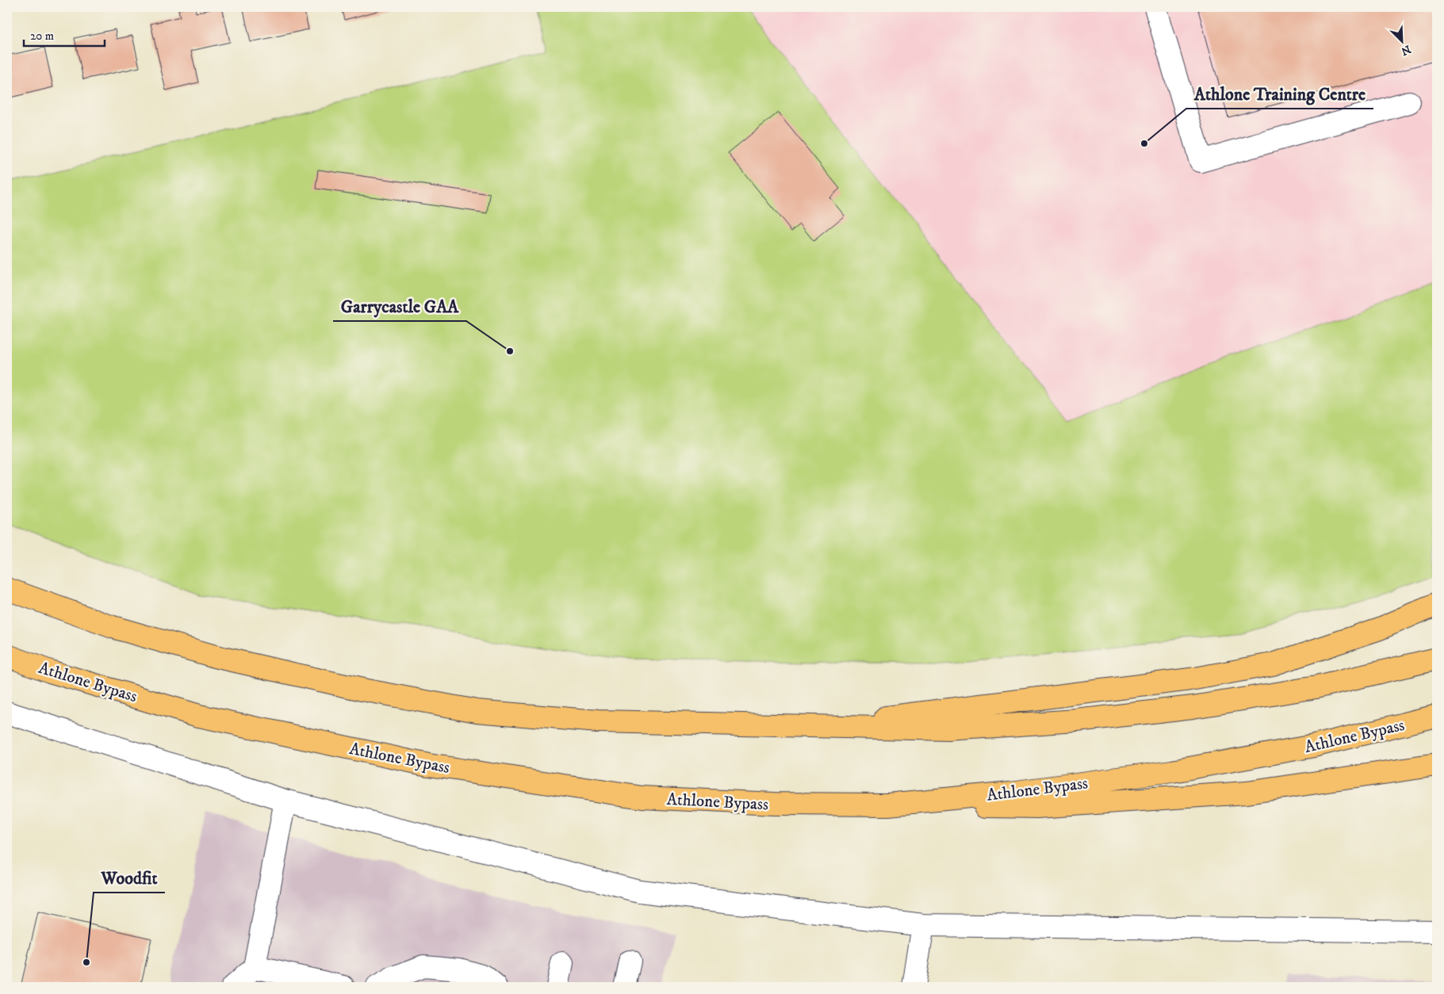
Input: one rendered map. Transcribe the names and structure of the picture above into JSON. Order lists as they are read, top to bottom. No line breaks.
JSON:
{"streets":{"highway":["Athlone Bypass"]},"places":["Athlone Training Centre","Garrycastle GAA","Woodfit"],"scale_bar":"20 m","north":"bottom right"}
